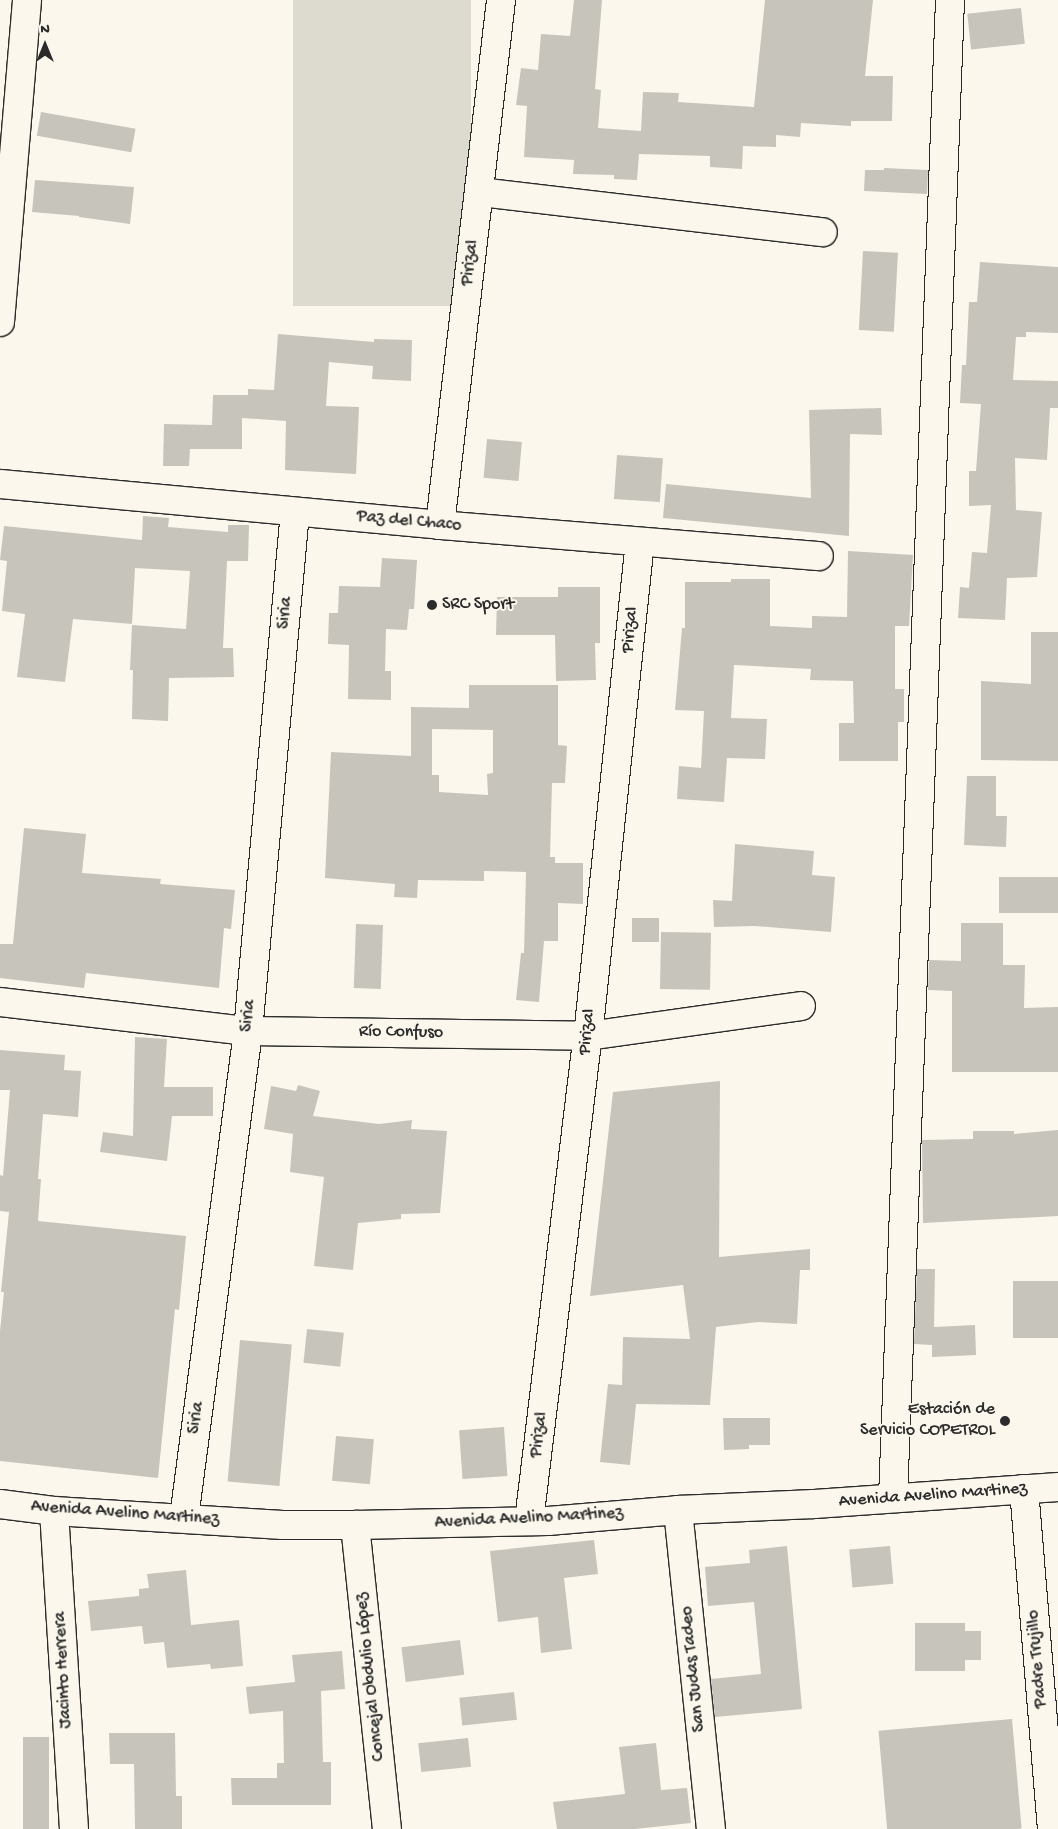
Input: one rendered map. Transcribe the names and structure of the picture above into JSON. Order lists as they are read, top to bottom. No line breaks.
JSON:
{"streets":{"street":["Pirizal","Paz del Chaco","Siria","Río Confuso","Avenida Avelino Martinez","Padre Trujillo","San Judas Tadeo","Jacinto Herrera","Concejal Obdulio López"]},"crossings":[["Pirizal","Paz del Chaco"],["Pirizal","Río Confuso"],["Pirizal","Avenida Avelino Martinez"],["Paz del Chaco","Siria"],["Siria","Río Confuso"],["Siria","Avenida Avelino Martinez"],["Avenida Avelino Martinez","Padre Trujillo"],["Avenida Avelino Martinez","San Judas Tadeo"],["Avenida Avelino Martinez","Jacinto Herrera"],["Avenida Avelino Martinez","Concejal Obdulio López"]],"places":["SRC Sport","Estación de Servicio COPETROL"],"north":"top"}
